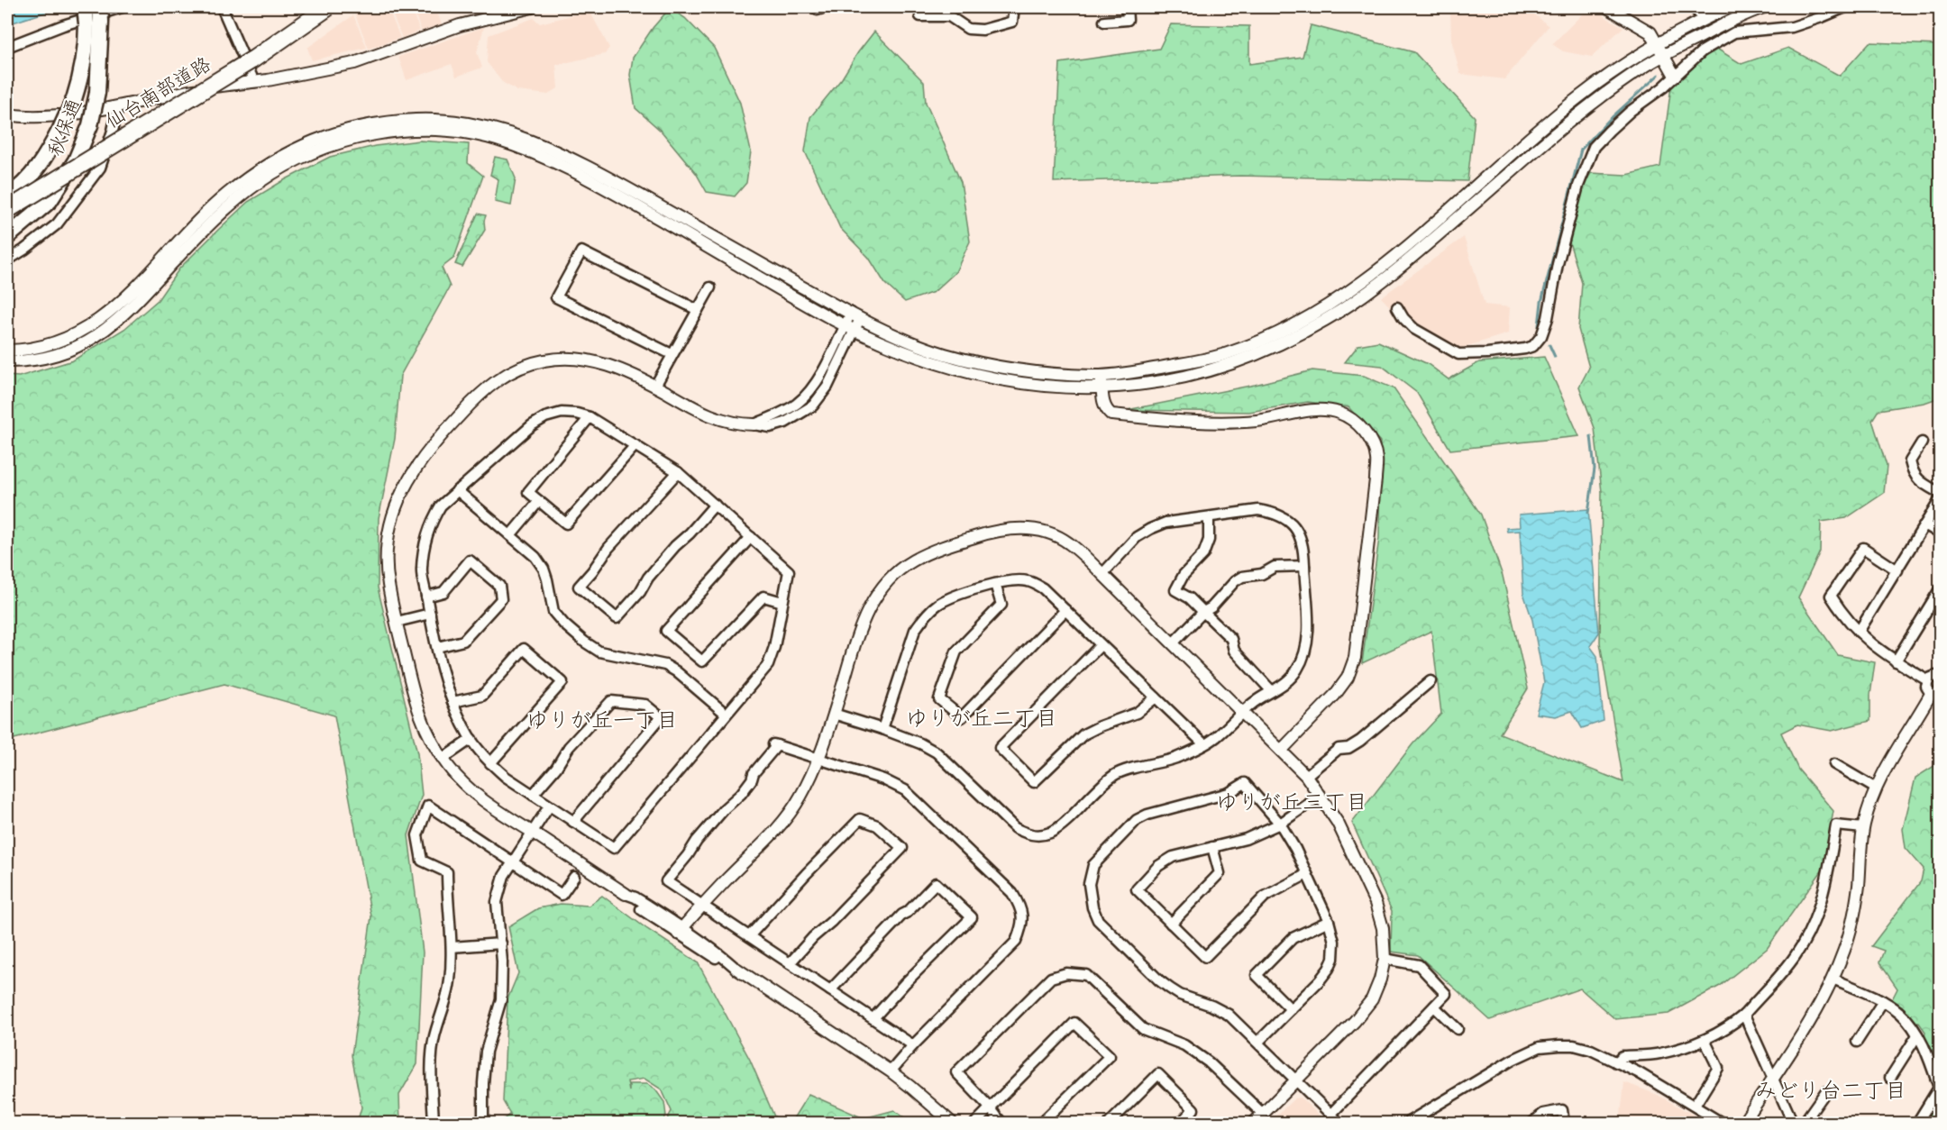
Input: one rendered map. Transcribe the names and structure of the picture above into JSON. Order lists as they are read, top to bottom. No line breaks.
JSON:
{"streets":{"highway":["仙台南部道路","秋保通"]},"districts":["ゆりが丘二丁目","ゆりが丘一丁目","ゆりが丘三丁目","みどり台二丁目"]}
